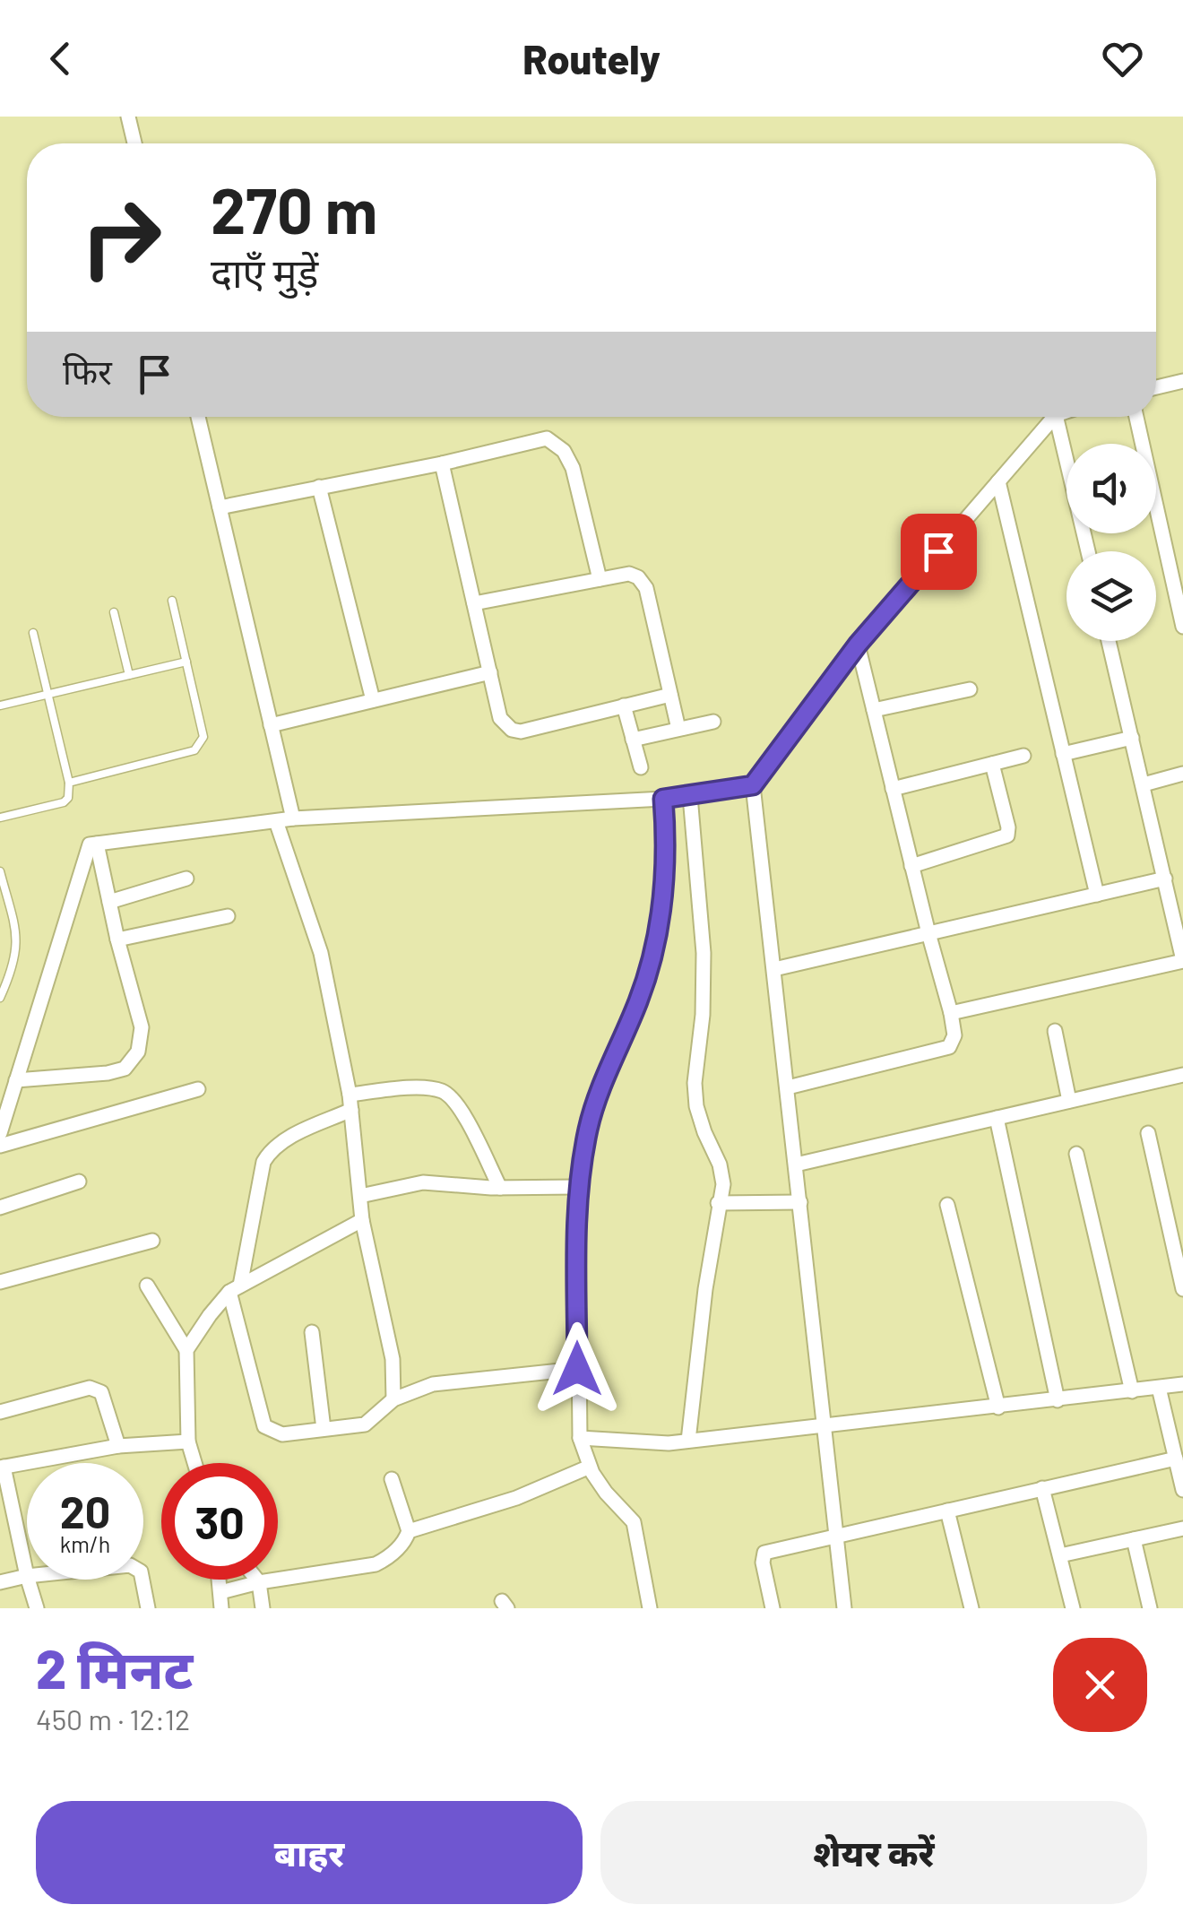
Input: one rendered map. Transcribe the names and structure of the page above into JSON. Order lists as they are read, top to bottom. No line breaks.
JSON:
{"page":{"header":"Routely","turn":["270 m","दाएँ मुड़ें"],"then":"फिर","speed":"20 km/h","limit":"30","heading":["2 मिनट","450 m · 12:12"],"buttons":["बाहर","शेयर करें"]}}
